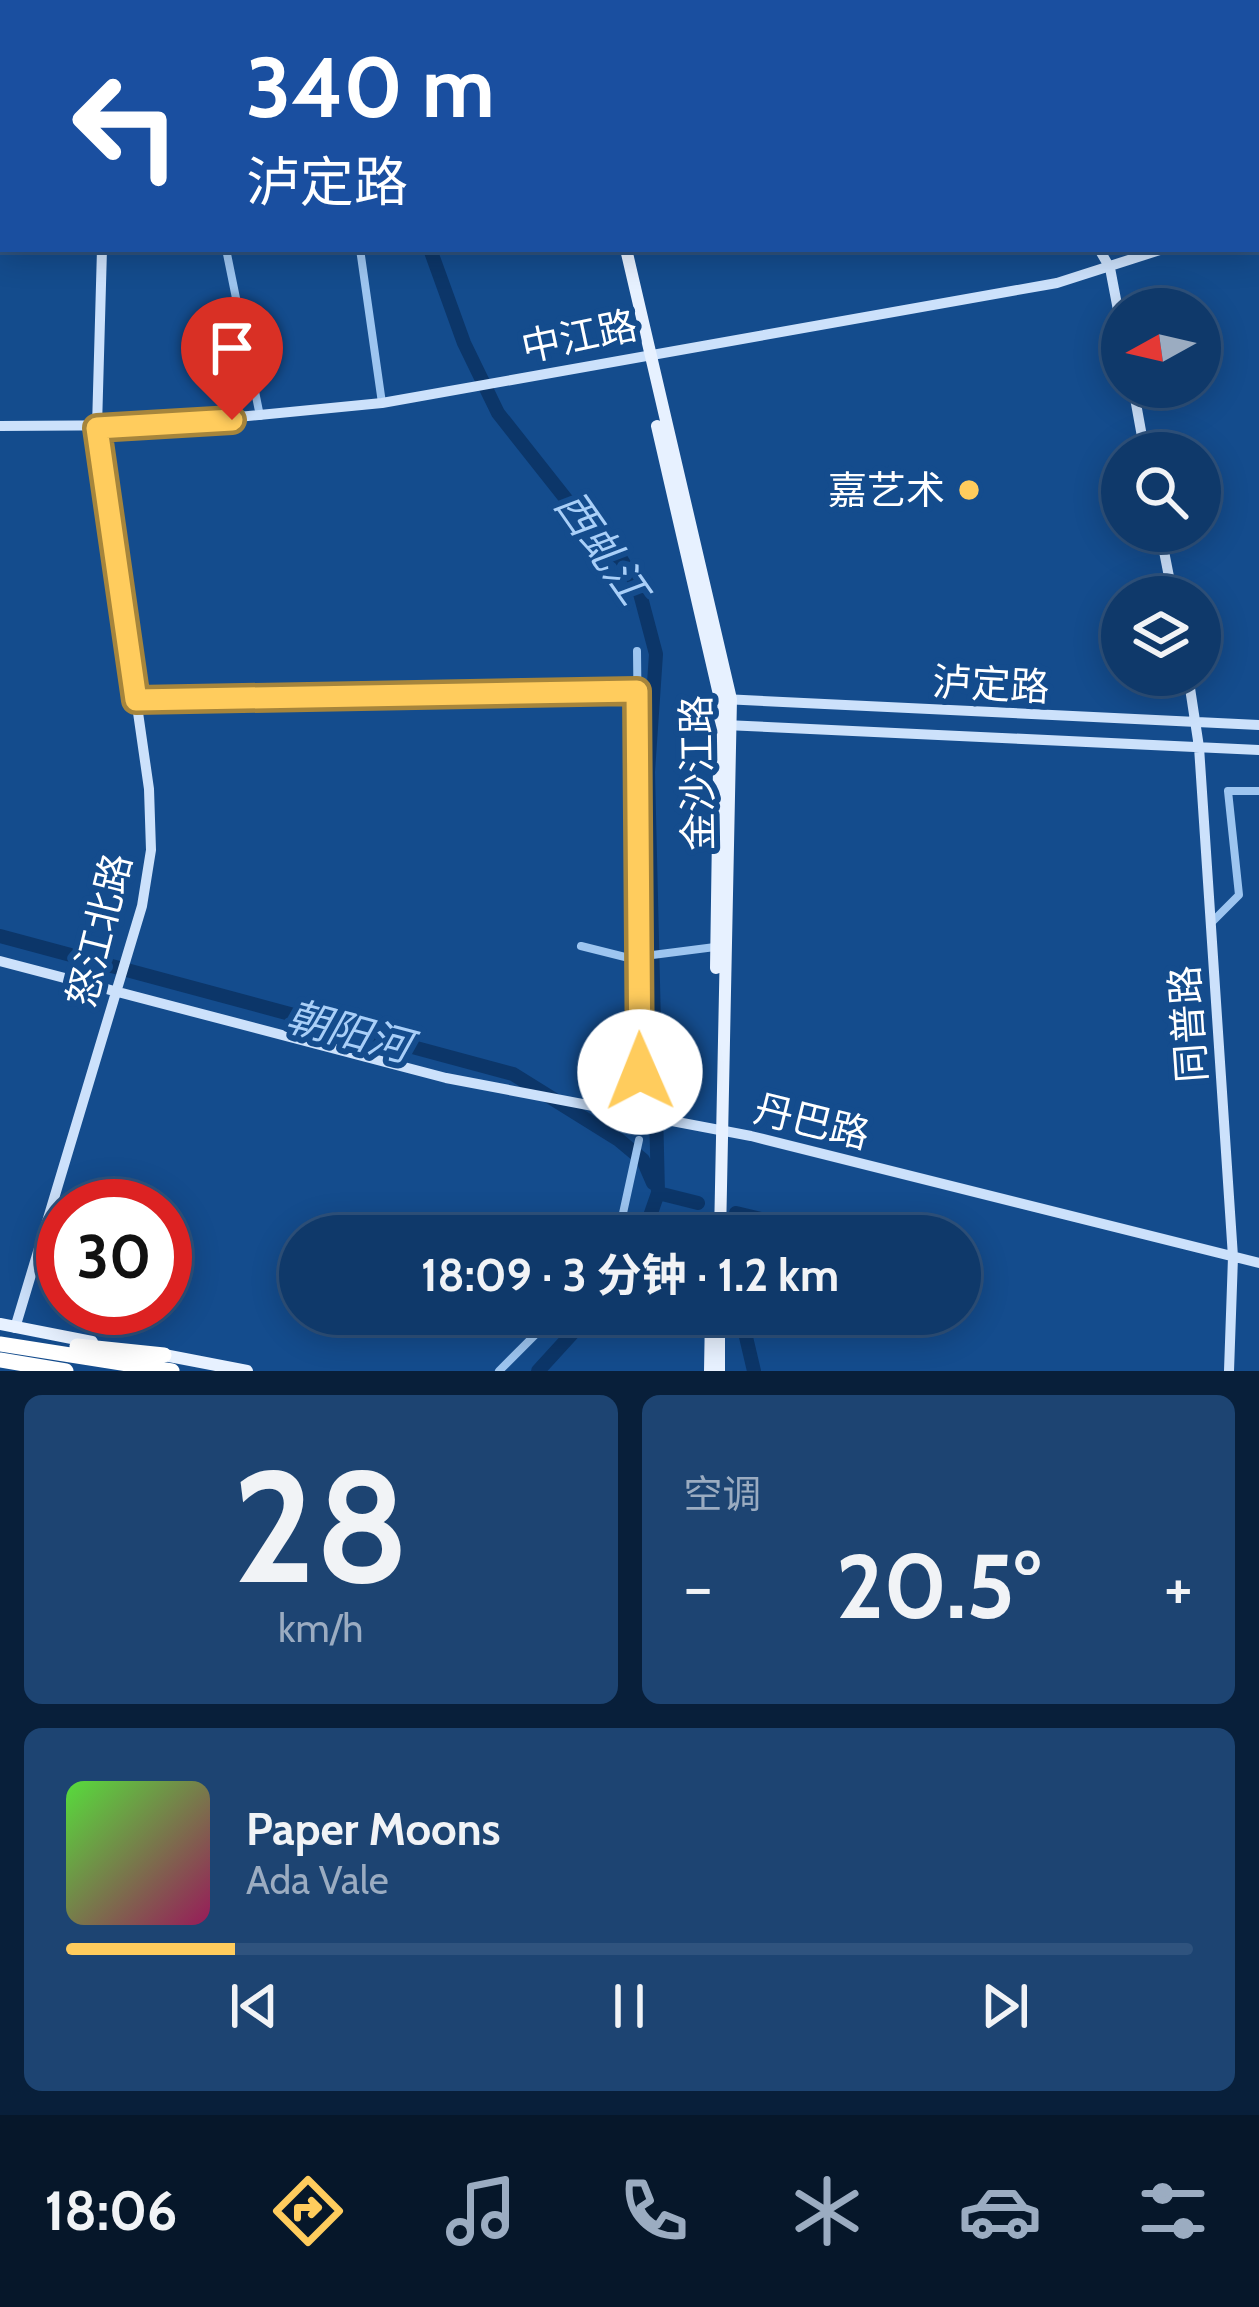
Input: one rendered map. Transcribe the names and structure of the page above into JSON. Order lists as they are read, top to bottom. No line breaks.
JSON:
{"streets":{"main road":["金沙江路"],"street":["中江路","泸定路","怒江北路","同普路","丹巴路"]},"crossings":[["中江路","金沙江路"],["中江路","怒江北路"],["泸定路","金沙江路"],["泸定路","同普路"],["金沙江路","丹巴路"],["怒江北路","丹巴路"],["同普路","丹巴路"]],"water":["西虬江","朝阳河"],"places":["嘉艺术"],"north":"left","page":{"turn":["340 m","泸定路"],"limit":"30","trip":"18:09 · 3 分钟 · 1.2 km","tile":[["28","km/h"],"空调"],"heat":["−","20.5°","+"],"song":["Paper Moons","Ada Vale"],"tabs":"18:06"}}
